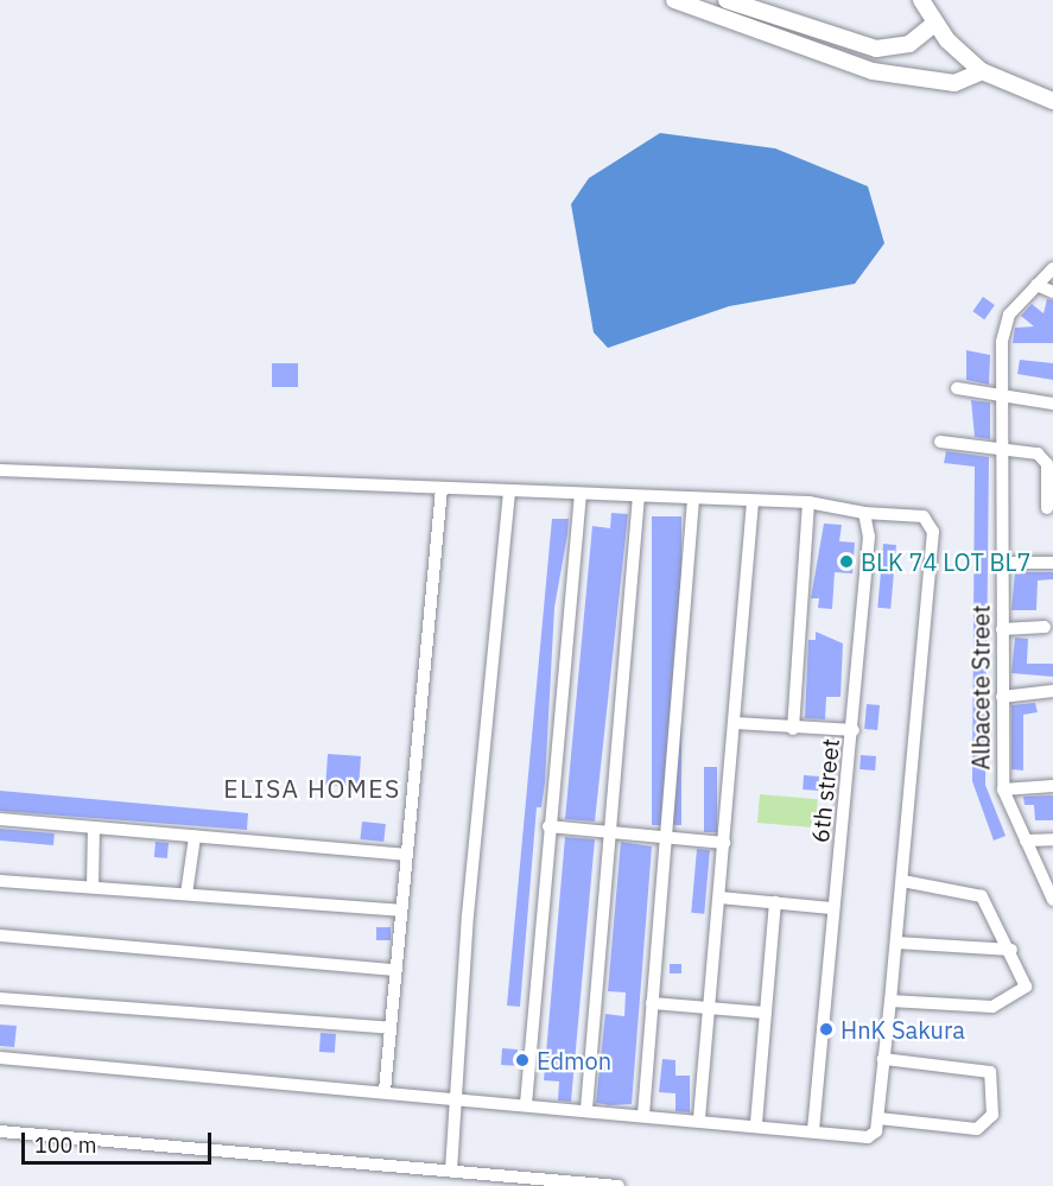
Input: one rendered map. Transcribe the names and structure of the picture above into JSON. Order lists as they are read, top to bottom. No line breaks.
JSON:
{"streets":{"street":["Albacete Street","6th street"]},"districts":["ELISA HOMES"],"places":["BLK 74 LOT BL7","HnK Sakura","Edmon"],"scale_bar":"100 m"}
